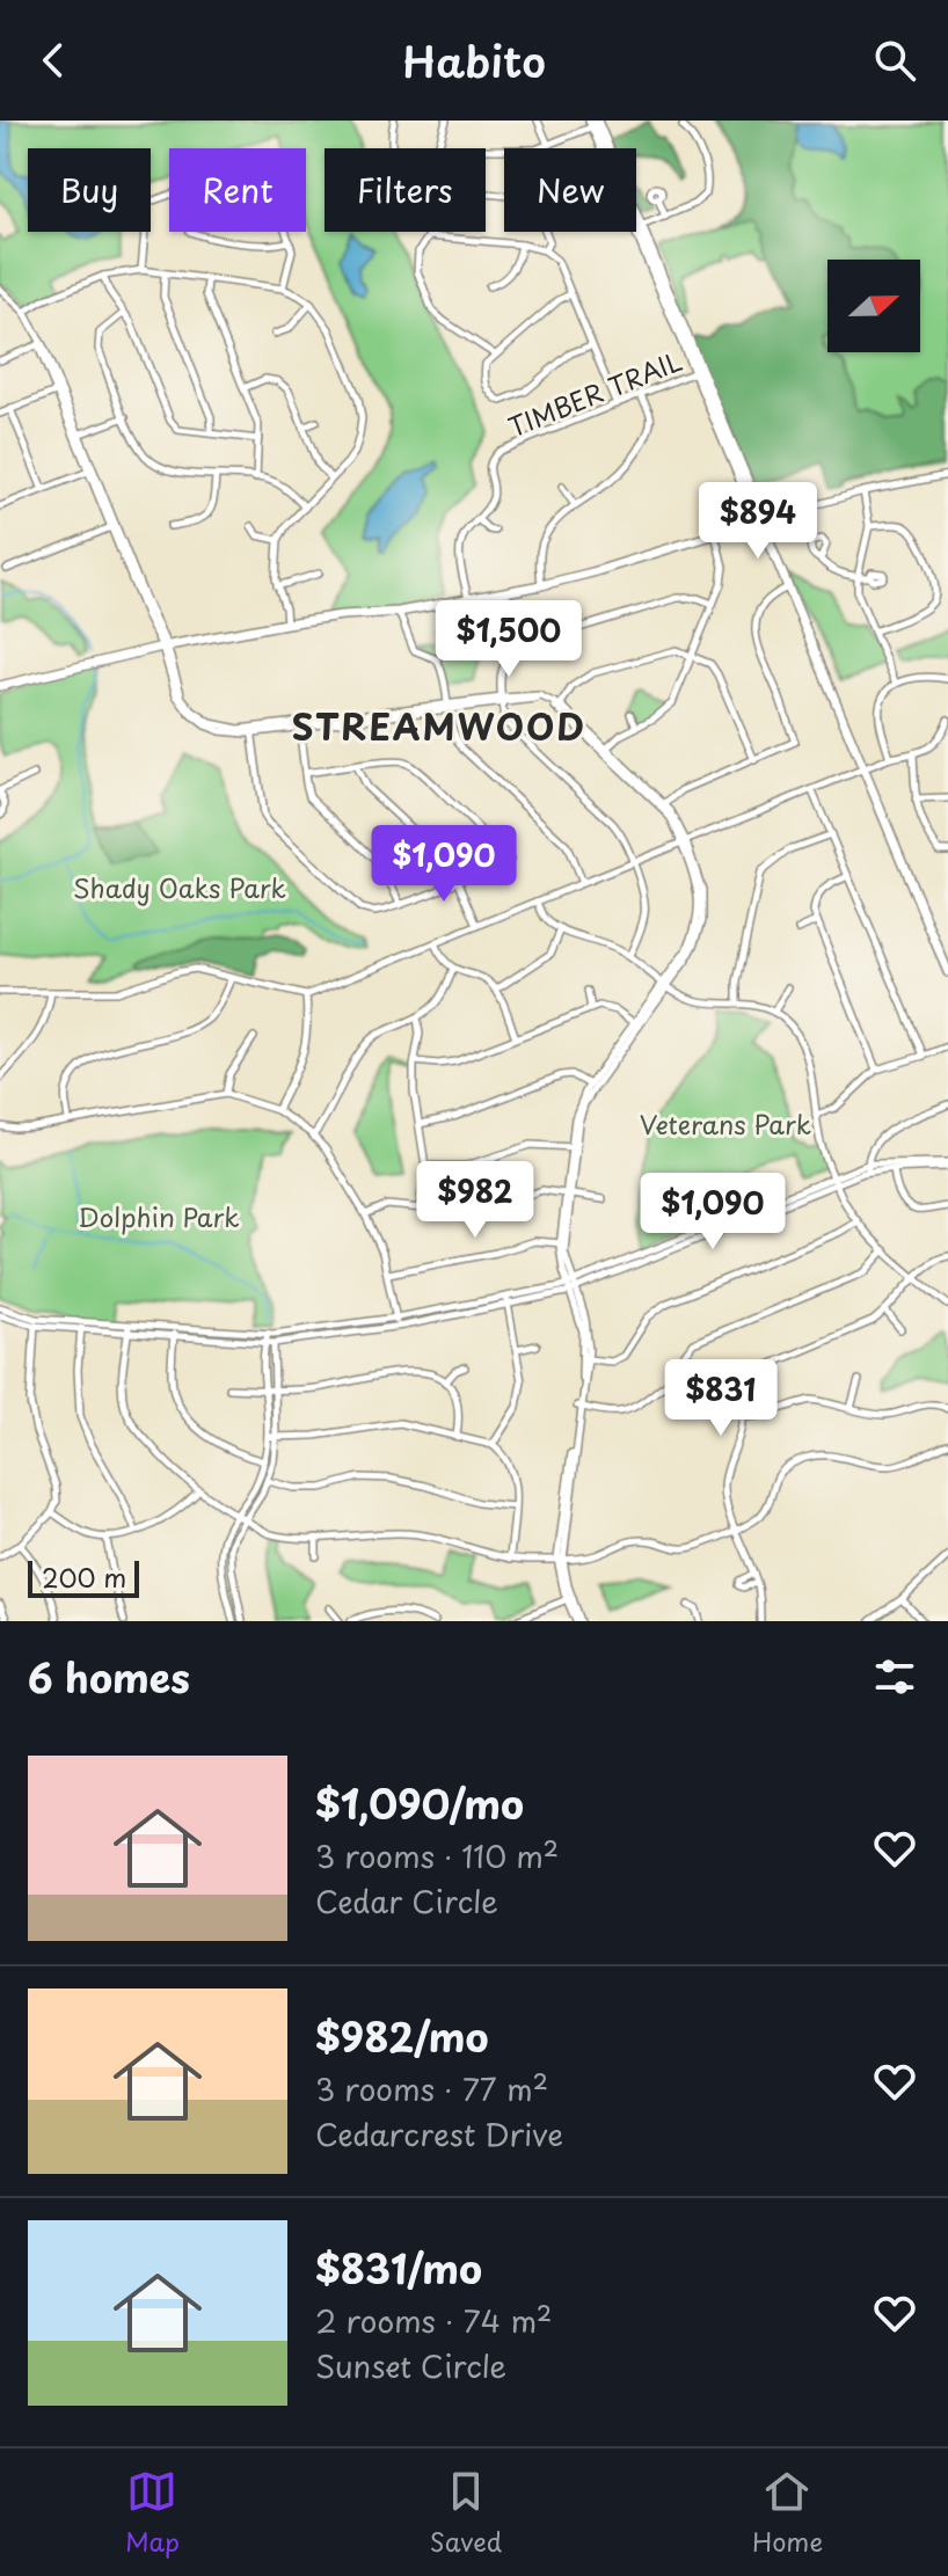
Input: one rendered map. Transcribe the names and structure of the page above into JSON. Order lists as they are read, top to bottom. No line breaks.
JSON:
{"streets":{"street":["TIMBER TRAIL"]},"districts":["STREAMWOOD"],"parks":["Shady Oaks Park","Veterans Park","Dolphin Park"],"scale_bar":"200 m","north":"right","page":{"header":"Habito","chip":["Buy","Rent","Filters","New"],"price":["$894","$1,500","$1,090","$982","$1,090","$831"],"scale":"200 m","heading":"6 homes","list":[{"name":"$1,090/mo","note":"3 rooms · 110 m² · Cedar Circle"},{"name":"$982/mo","note":"3 rooms · 77 m² · Cedarcrest Drive"},{"name":"$831/mo","note":"2 rooms · 74 m² · Sunset Circle"}],"tabs":["Map","Saved","Home"]}}
